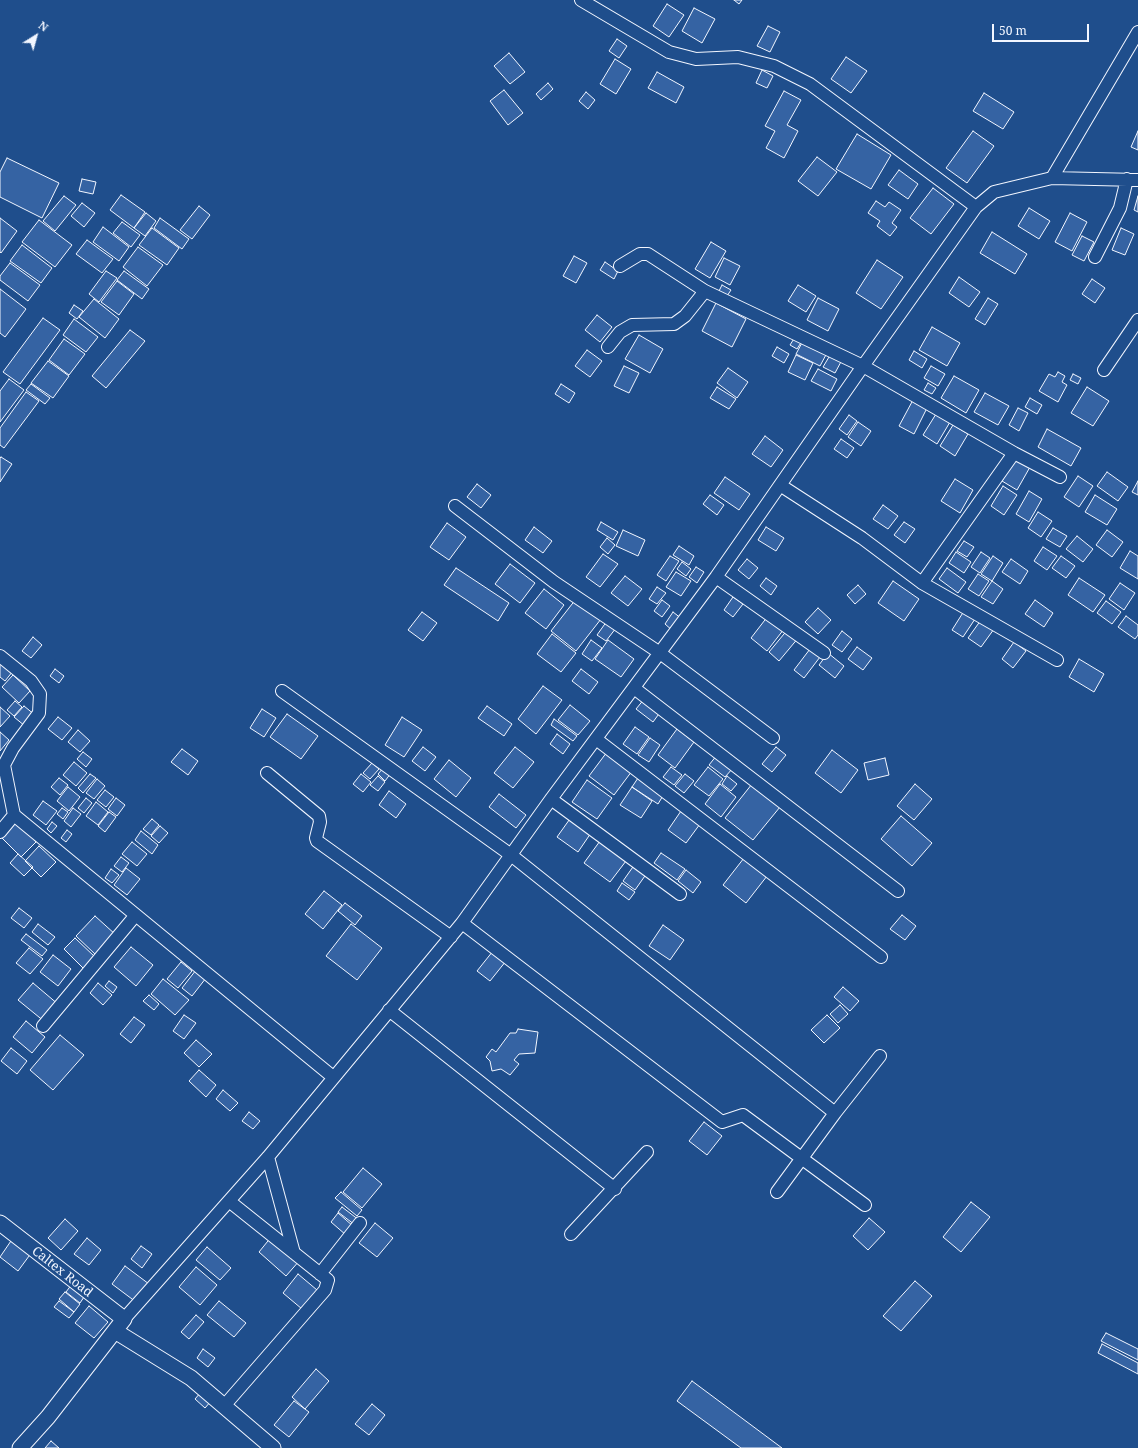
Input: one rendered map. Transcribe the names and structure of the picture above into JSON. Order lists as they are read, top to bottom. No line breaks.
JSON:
{"streets":{"street":["Caltex Road"]},"scale_bar":"50 m","north":"top right"}
